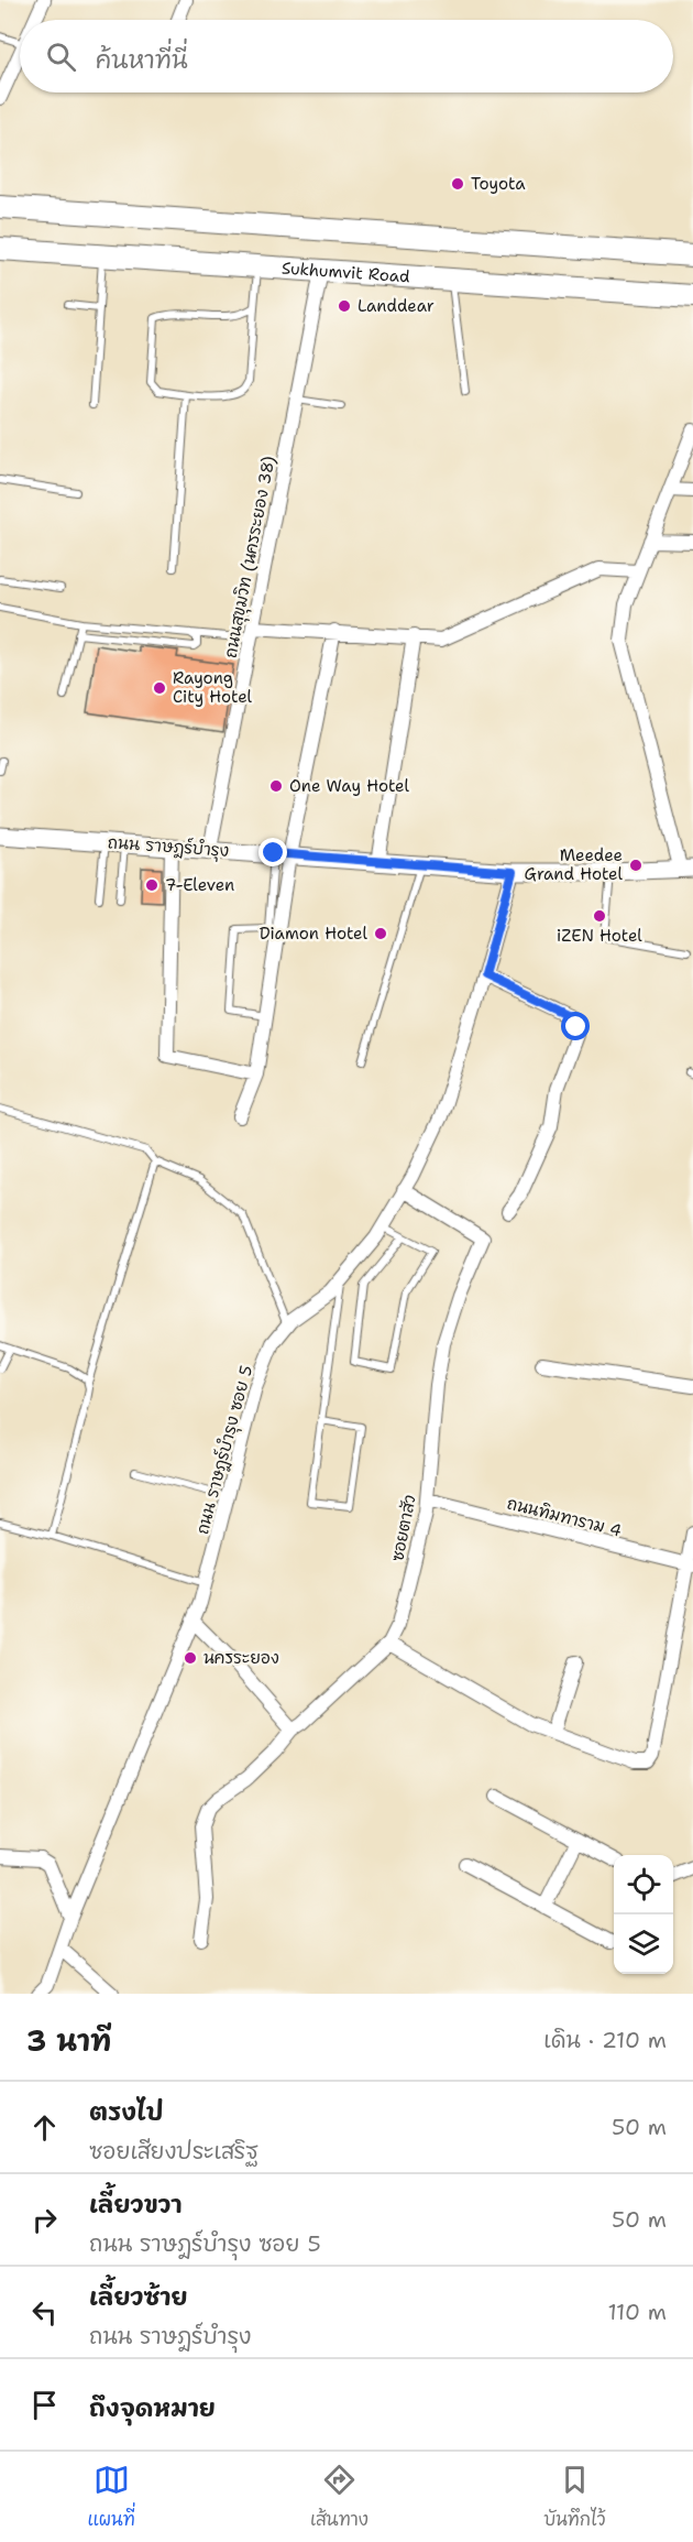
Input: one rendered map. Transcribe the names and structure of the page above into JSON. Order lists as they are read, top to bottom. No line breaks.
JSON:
{"streets":{"main road":["Sukhumvit Road"],"street":["ถนนสุขุมวิท (นครระยอง 38)","ถนน ราษฎร์บำรุง","ถนน ราษฎร์บำรุง ซอย 5","ถนนทิมทาราม 4","ซอยตาสัว"]},"crossings":[["Sukhumvit Road","ถนนสุขุมวิท (นครระยอง 38)"],["ถนนสุขุมวิท (นครระยอง 38)","ถนน ราษฎร์บำรุง"],["ถนน ราษฎร์บำรุง","ถนน ราษฎร์บำรุง ซอย 5"],["ถนน ราษฎร์บำรุง ซอย 5","ซอยตาสัว"],["ถนนทิมทาราม 4","ซอยตาสัว"]],"places":["Toyota","Landdear","Rayong City Hotel","One Way Hotel","Meedee Grand Hotel","7-Eleven","iZEN Hotel","Diamon Hotel","นครระยอง"],"page":{"search":"ค้นหาที่นี่","heading":["3 นาที","เดิน · 210 m"],"list":[["ตรงไป","ซอยเสียงประเสริฐ","50 m"],["เลี้ยวขวา","ถนน ราษฎร์บำรุง ซอย 5","50 m"],["เลี้ยวซ้าย","ถนน ราษฎร์บำรุง","110 m"],"ถึงจุดหมาย"],"nav":["แผนที่","เส้นทาง","บันทึกไว้"]}}
